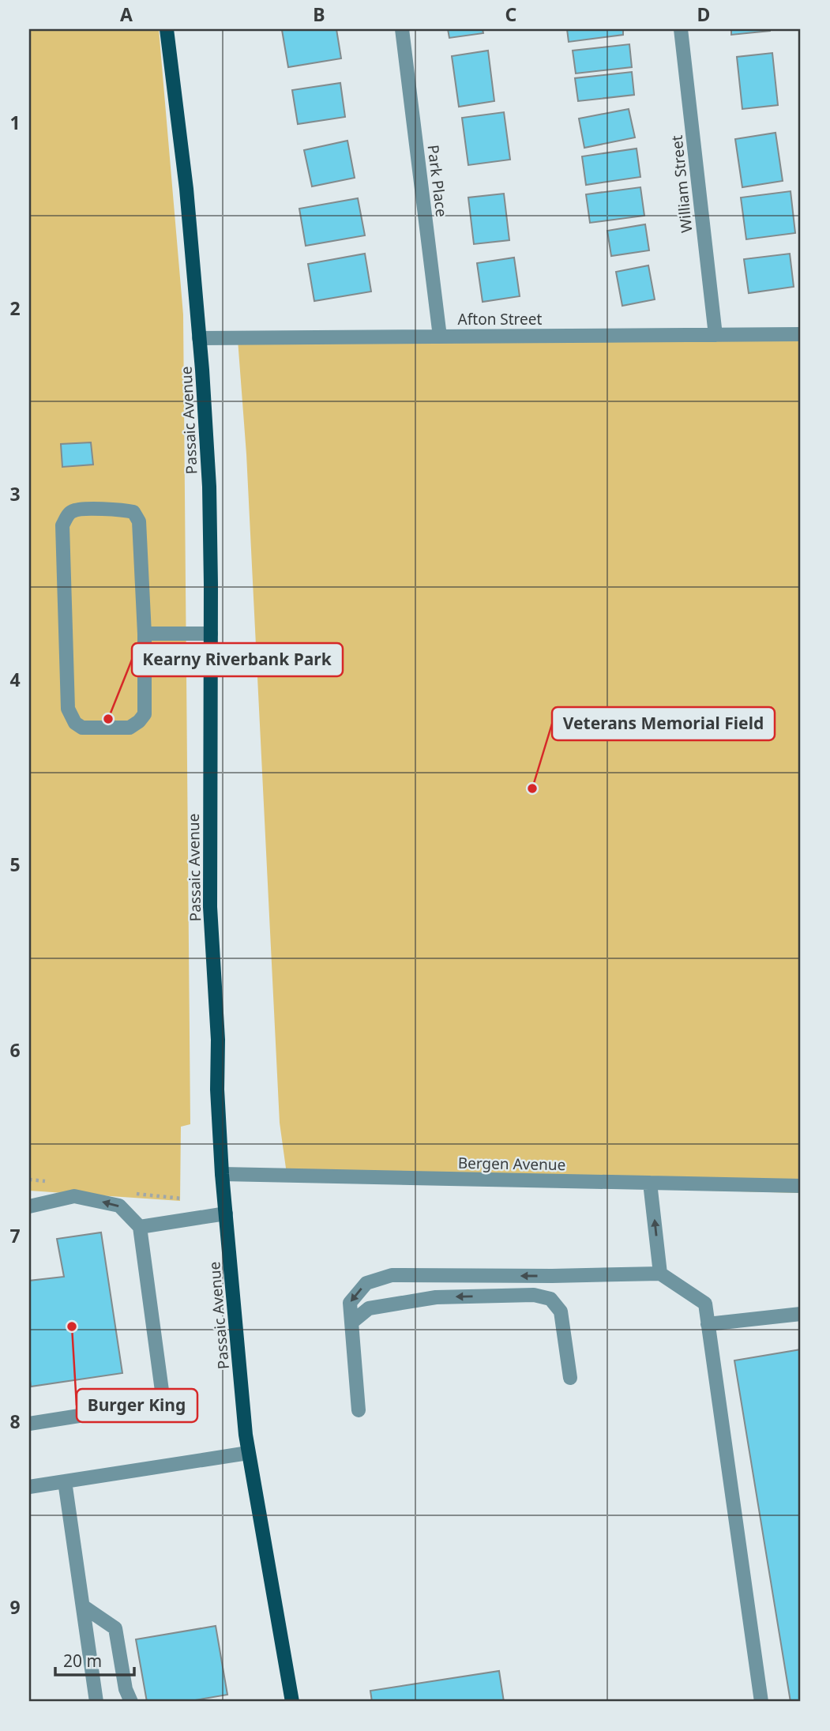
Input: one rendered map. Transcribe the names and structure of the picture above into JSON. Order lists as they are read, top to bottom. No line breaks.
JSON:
{"streets":{"main road":["Passaic Avenue"],"street":["Park Place","William Street","Afton Street","Bergen Avenue"]},"crossings":[["Park Place","Afton Street"],["William Street","Afton Street"],["Afton Street","Passaic Avenue"],["Passaic Avenue","Bergen Avenue"]],"places":["Kearny Riverbank Park","Veterans Memorial Field","Burger King"],"scale_bar":"20 m","grid":{"columns":["A","B","C","D"],"rows":["1","2","3","4","5","6","7","8","9"]}}
